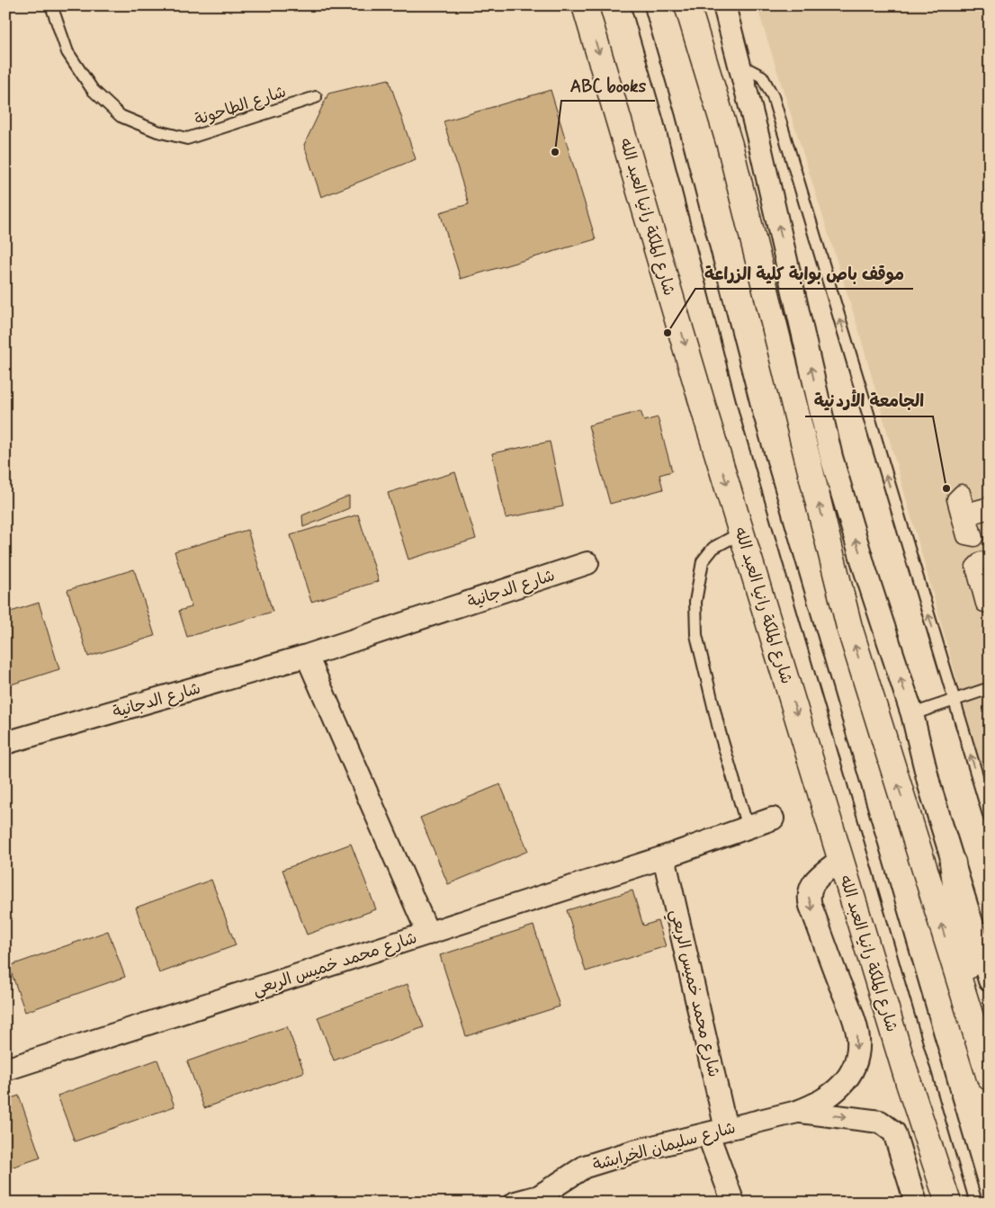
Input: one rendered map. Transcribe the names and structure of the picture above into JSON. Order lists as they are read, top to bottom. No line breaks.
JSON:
{"streets":{"main road":["شارع الملكة رانيا العبد الله"],"street":["شارع الدجانية","شارع محمد خميس الربعي","شارع سليمان الخرابشة"],"lane":["شارع الطاحونة"]},"crossings":[["شارع الملكة رانيا العبد الله","شارع سليمان الخرابشة"],["شارع محمد خميس الربعي","شارع سليمان الخرابشة"]],"places":["ABC books","موقف باص بوابة كلية الزراعة","الجامعة الأردنية"]}
